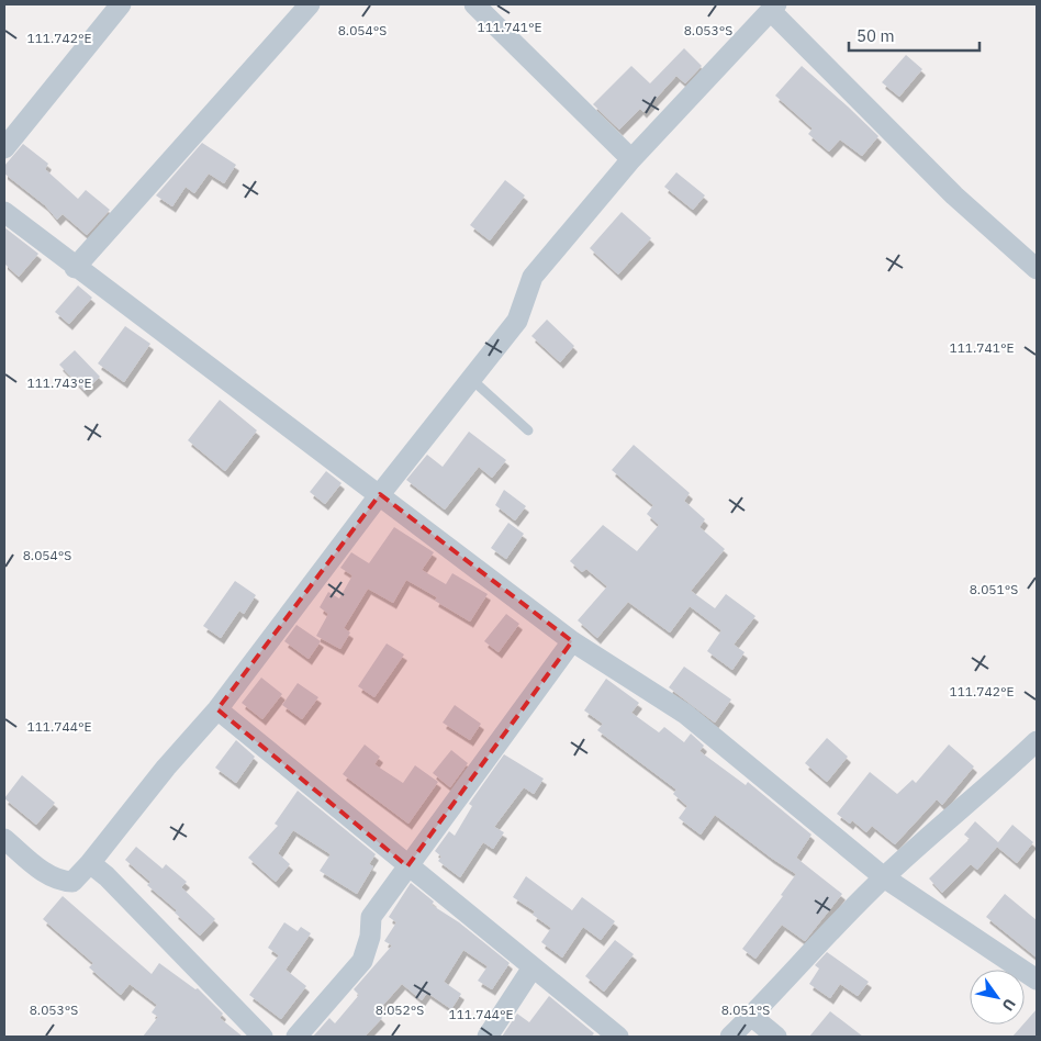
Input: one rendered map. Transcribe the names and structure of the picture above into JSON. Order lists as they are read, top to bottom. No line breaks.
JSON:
{"scale_bar":"50 m","north":"bottom right","coordinates":["111.741°E","8.054°S","8.053°S","111.742°E","111.743°E","8.051°S","111.744°E","8.052°S"]}
